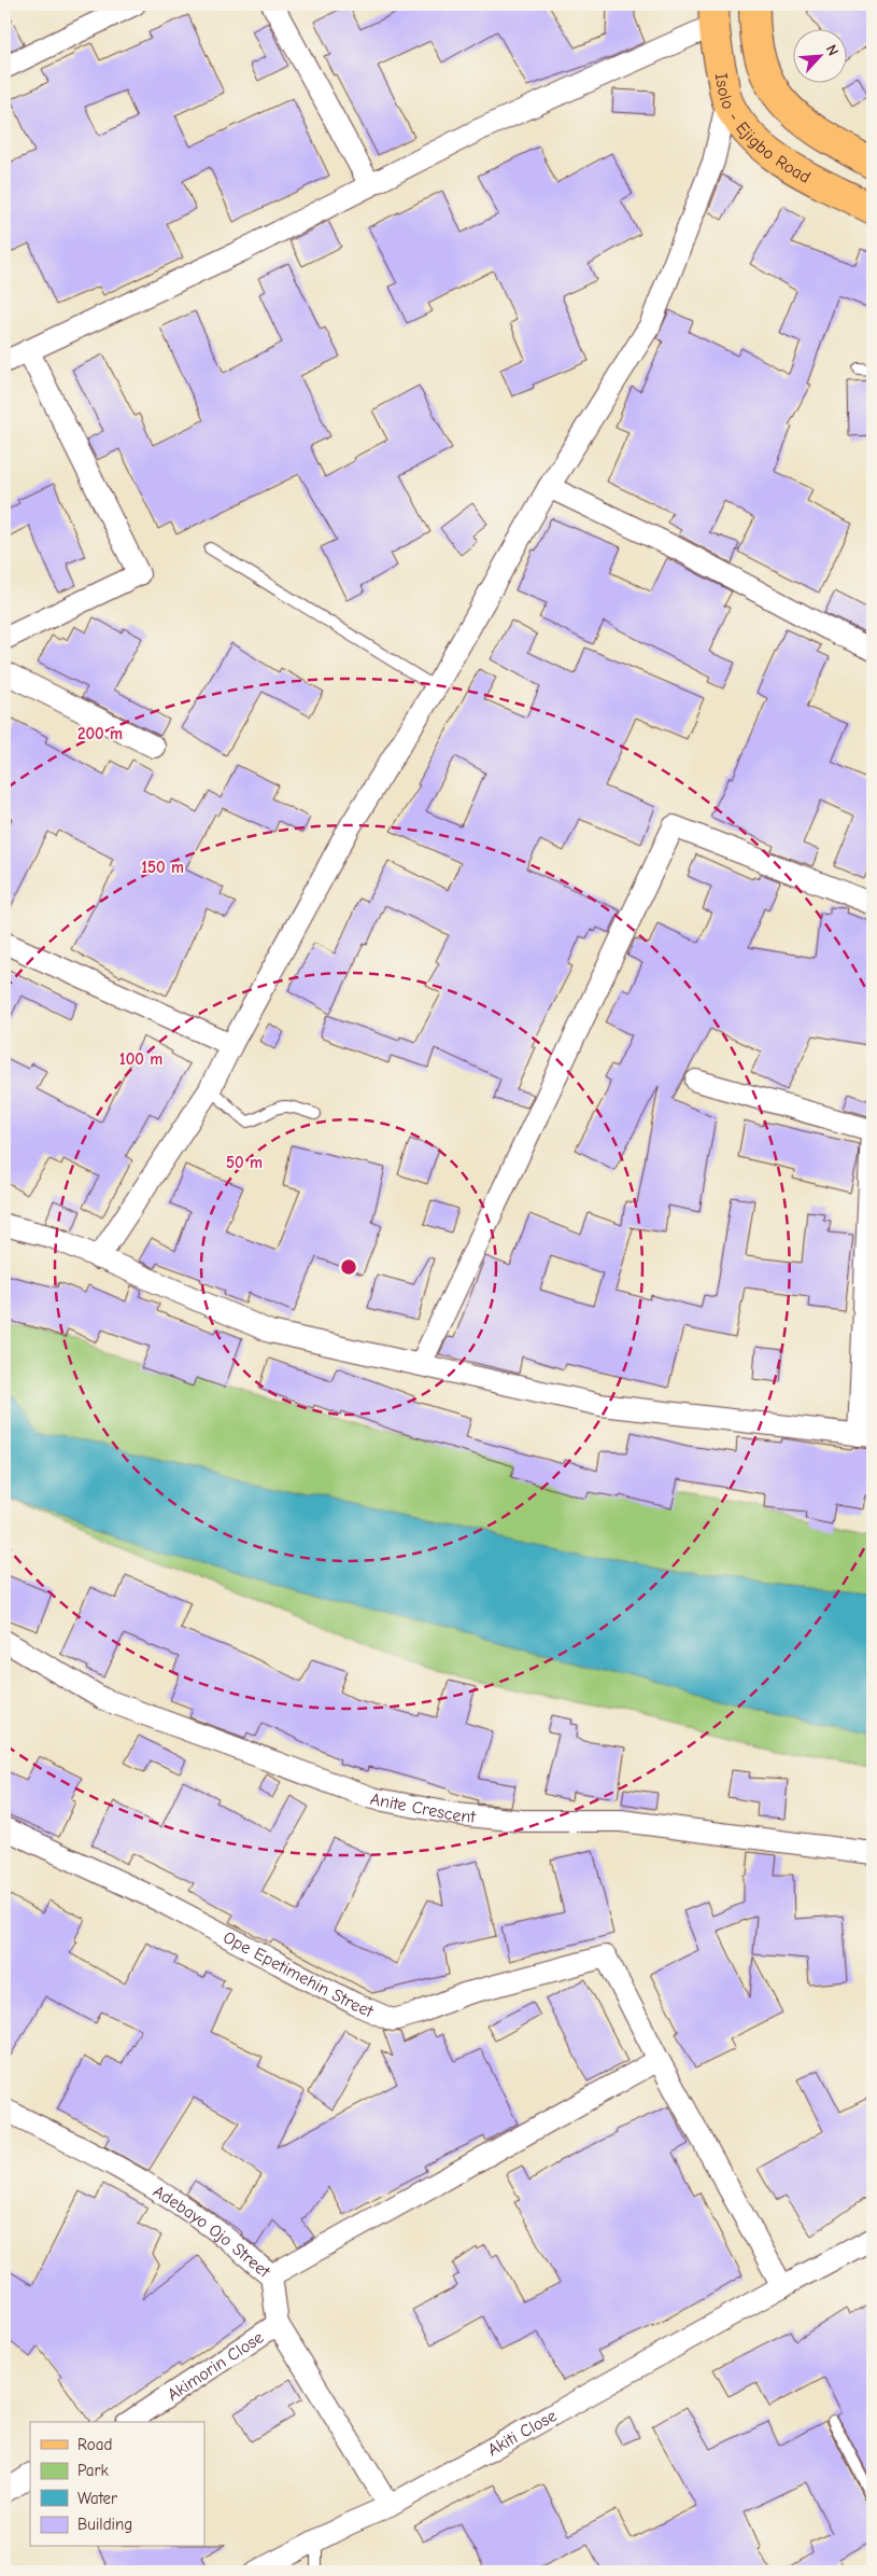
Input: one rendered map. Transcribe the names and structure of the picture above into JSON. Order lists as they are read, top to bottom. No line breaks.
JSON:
{"streets":{"main road":["Isolo - Ejigbo Road"],"street":["Anite Crescent","Ope Epetimehin Street","Adebayo Ojo Street","Akimorin Close","Akiti Close"]},"crossings":[["Adebayo Ojo Street","Akimorin Close"],["Adebayo Ojo Street","Akiti Close"]],"legend":["Road","Park","Water","Building"],"north":"top right","rings":["200 m","150 m","100 m","50 m"]}
